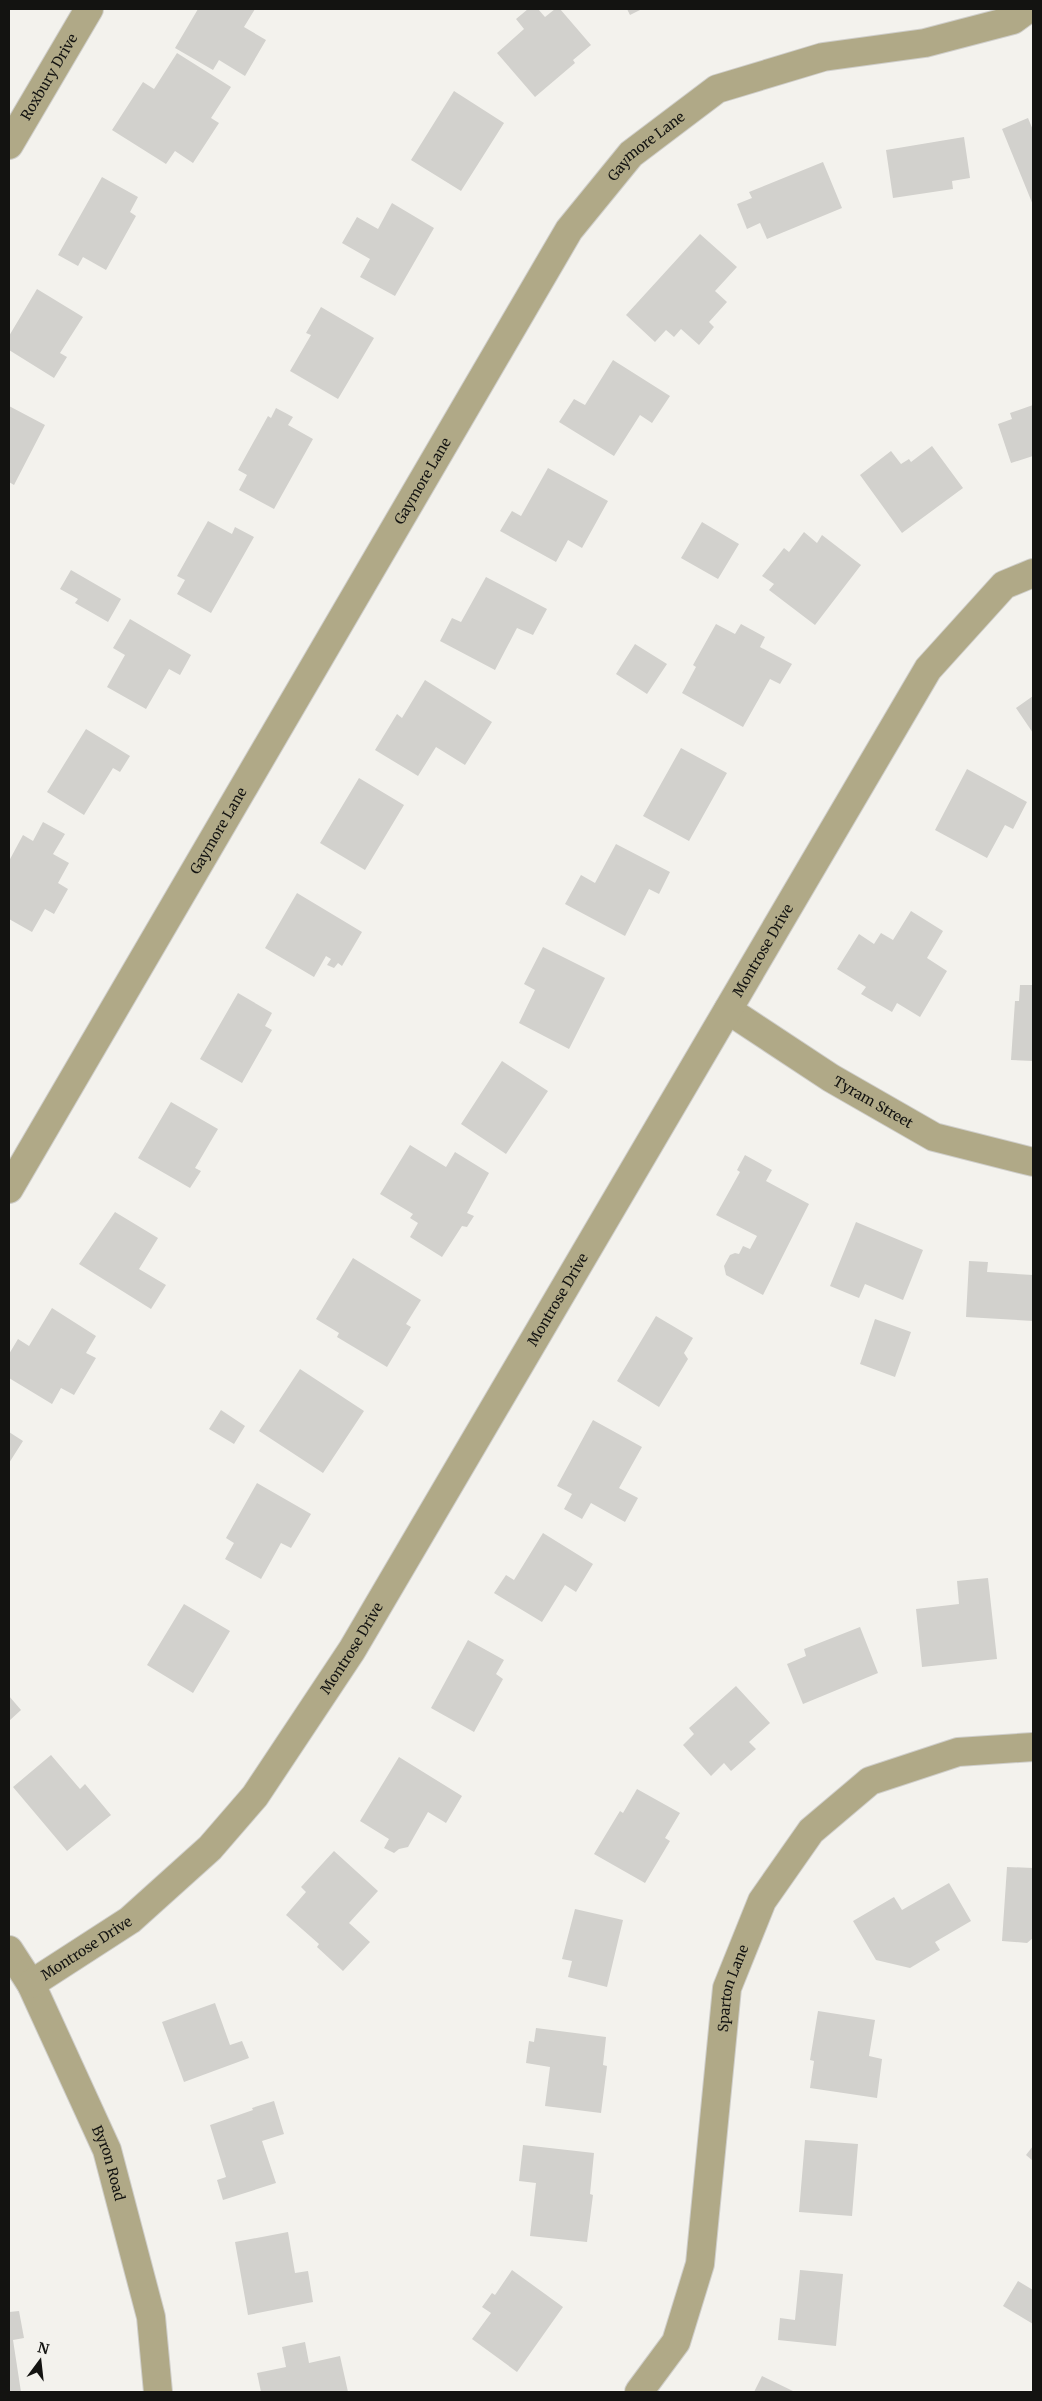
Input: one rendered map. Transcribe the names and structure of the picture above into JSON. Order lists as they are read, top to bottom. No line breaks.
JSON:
{"streets":{"street":["Roxbury Drive","Gaymore Lane","Montrose Drive","Tyram Street","Sparton Lane","Byron Road"]},"crossings":[["Montrose Drive","Tyram Street"],["Montrose Drive","Byron Road"]],"north":"top"}
